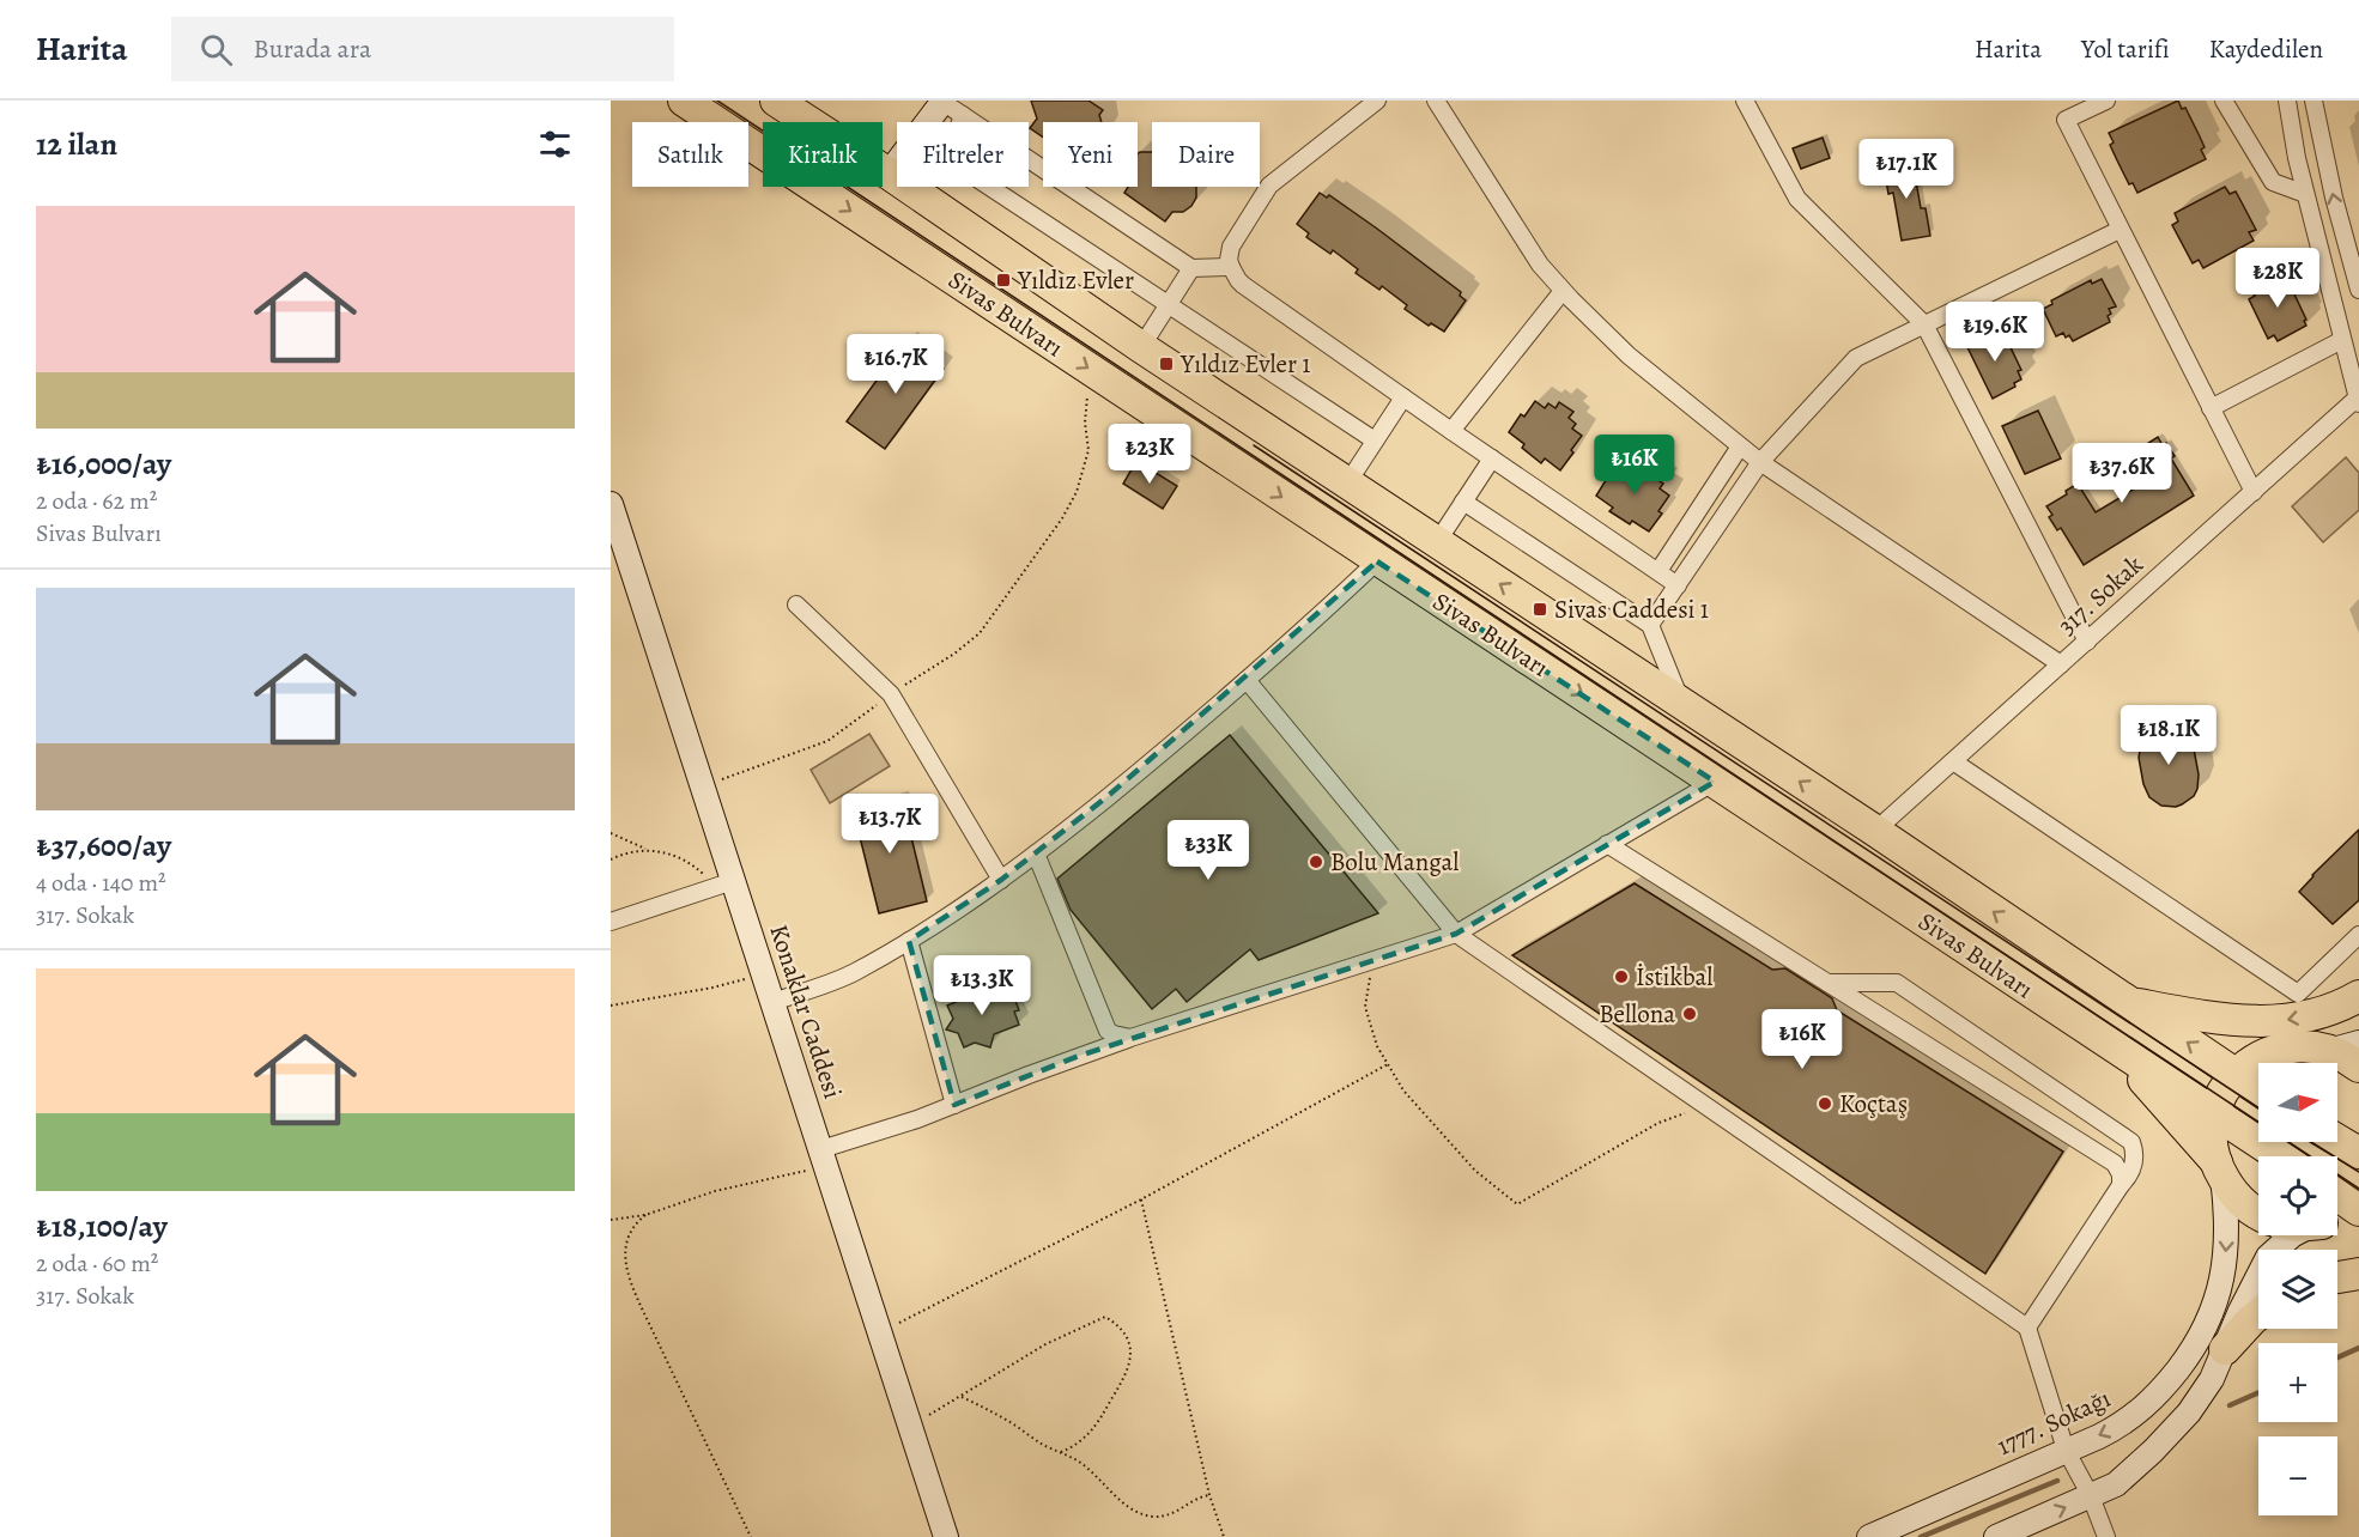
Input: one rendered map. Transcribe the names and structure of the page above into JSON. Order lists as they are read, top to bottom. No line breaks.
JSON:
{"streets":{"highway":["Sivas Bulvarı"],"street":["317. Sokak","Konaklar Caddesi","1777. Sokağı"]},"crossings":[["Sivas Bulvarı","317. Sokak"]],"places":{"transit":["Yıldız Evler","Yıldız Evler 1","Sivas Caddesi 1"],"other":["Bolu Mangal","İstikbal","Bellona","Koçtaş"]},"north":"right","page":{"header":"Harita","search":"Burada ara","nav":["Harita","Yol tarifi","Kaydedilen"],"heading":"12 ilan","chip":["Satılık","Kiralık","Filtreler","Yeni","Daire"],"price":["₺17.1K","₺28K","₺19.6K","₺16.7K","₺23K","₺16K","₺37.6K","₺18.1K","₺13.7K","₺33K","₺13.3K","₺16K"],"list":[{"name":"₺16,000/ay","note":"2 oda · 62 m² · Sivas Bulvarı"},{"name":"₺37,600/ay","note":"4 oda · 140 m² · 317. Sokak"},{"name":"₺18,100/ay","note":"2 oda · 60 m² · 317. Sokak"}],"map_buttons":["+","−"]}}
